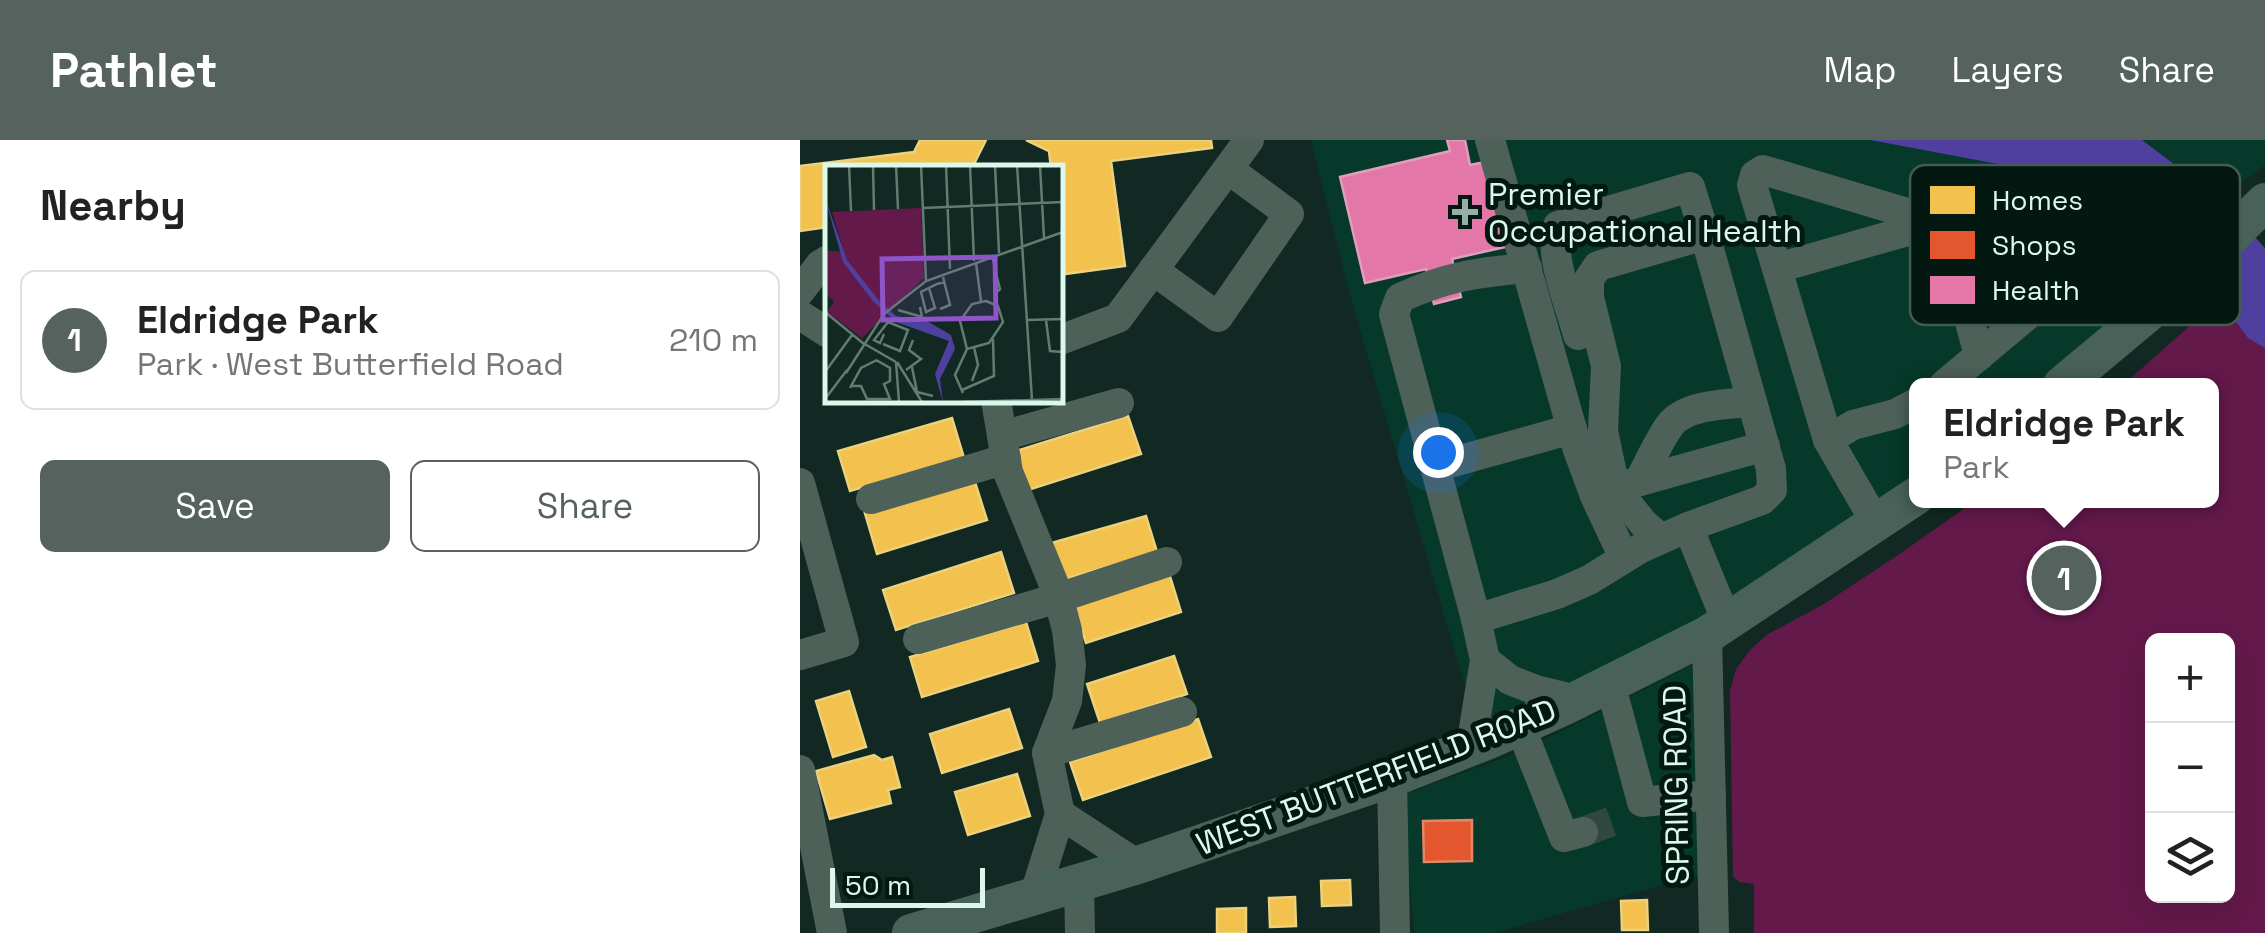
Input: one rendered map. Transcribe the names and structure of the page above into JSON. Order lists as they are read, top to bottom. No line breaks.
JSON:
{"streets":{"main road":["WEST BUTTERFIELD ROAD"],"street":["SPRING ROAD"]},"crossings":[["WEST BUTTERFIELD ROAD","SPRING ROAD"]],"places":{"health":["Premier Occupational Health"]},"legend":["Homes","Shops","Health"],"scale_bar":"50 m","page":{"header":"Pathlet","nav":["Map","Layers","Share"],"heading":"Nearby","list":[{"mark":"1","name":"Eldridge Park","note":"Park · West Butterfield Road","value":"210 m"}],"popup":["Eldridge Park","Park"],"buttons":["Save","Share"],"pins":"1","map_buttons":["+","−"],"scale":"50 m"}}
